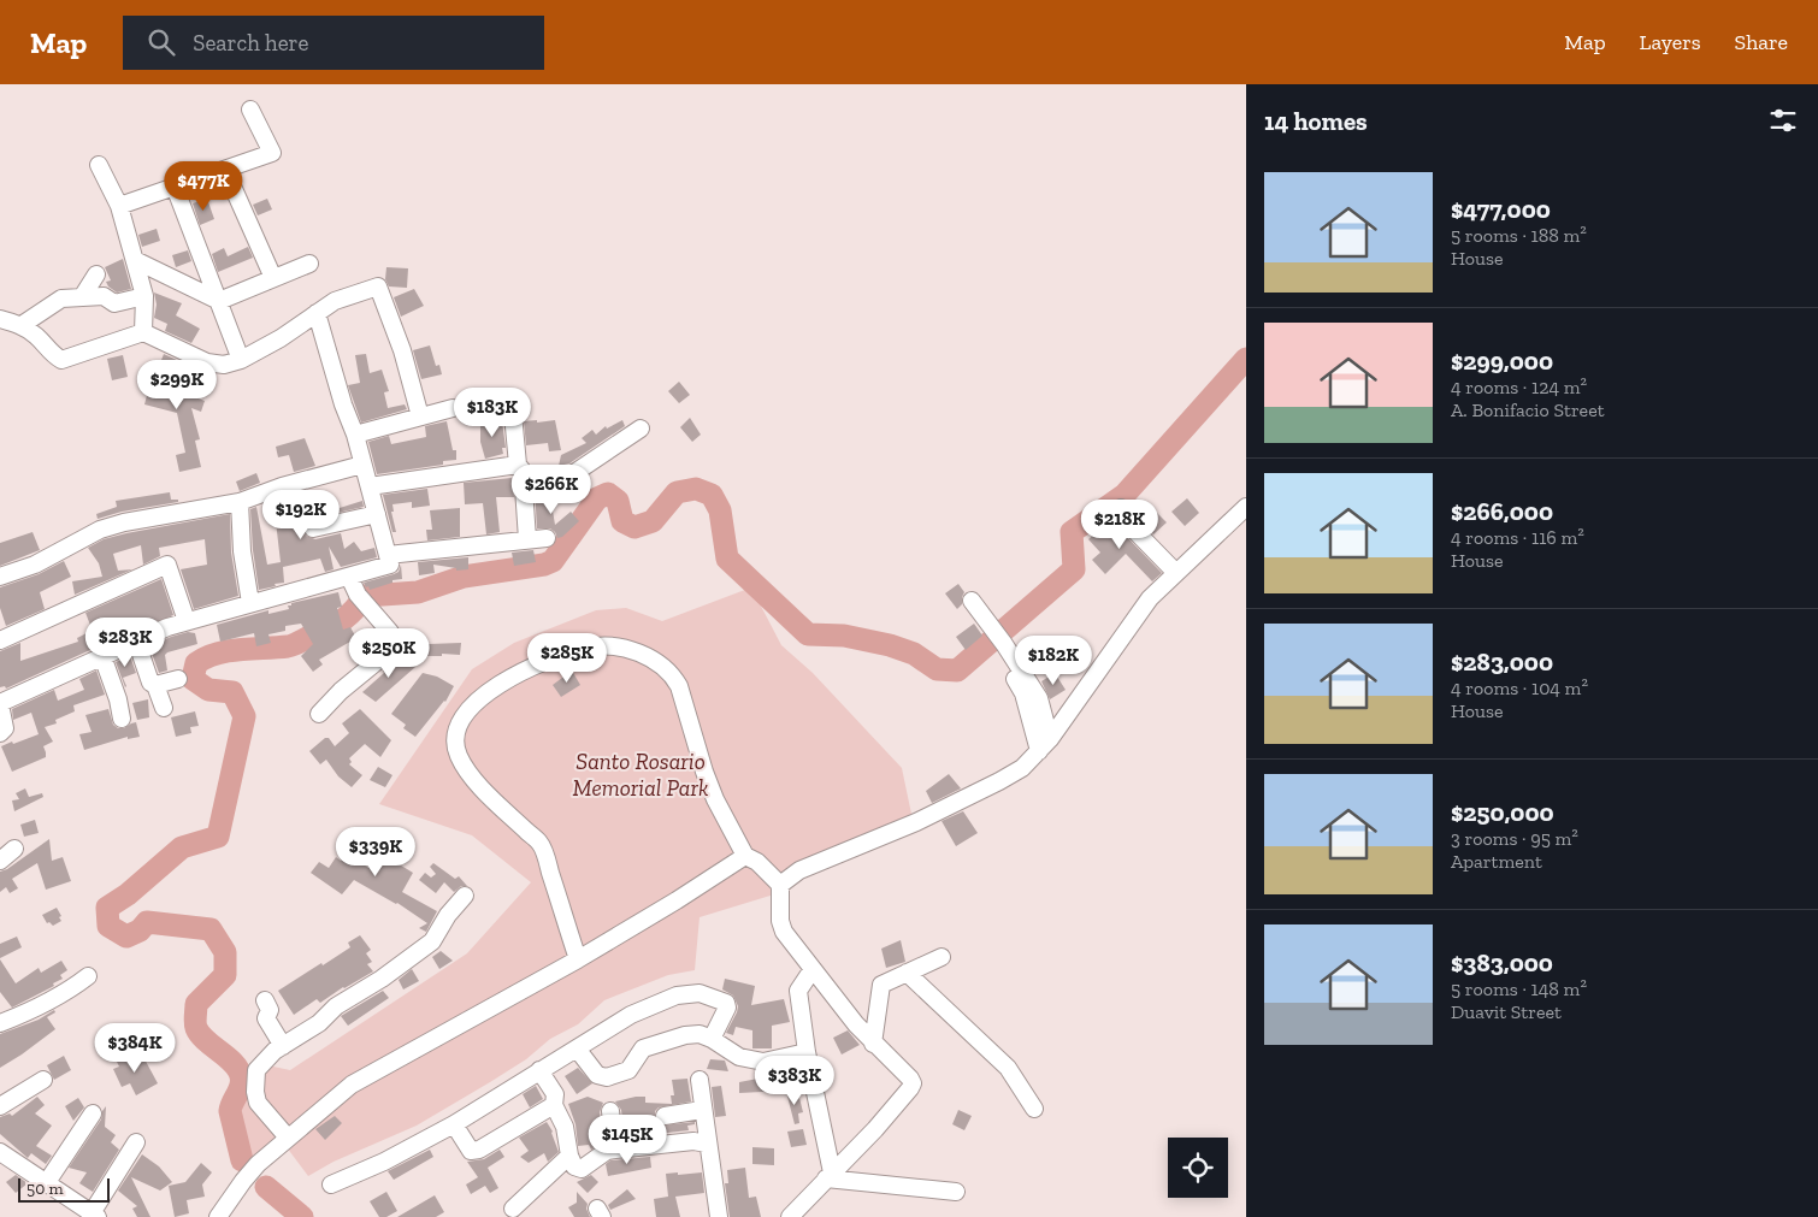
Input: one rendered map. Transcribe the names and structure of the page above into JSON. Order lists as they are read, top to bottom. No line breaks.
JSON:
{"parks":["Santo Rosario Memorial Park"],"scale_bar":"50 m","page":{"header":"Map","search":"Search here","nav":["Map","Layers","Share"],"heading":"14 homes","list":[{"name":"$477,000","note":"5 rooms · 188 m² · House"},{"name":"$299,000","note":"4 rooms · 124 m² · A. Bonifacio Street"},{"name":"$266,000","note":"4 rooms · 116 m² · House"},{"name":"$283,000","note":"4 rooms · 104 m² · House"},{"name":"$250,000","note":"3 rooms · 95 m² · Apartment"},{"name":"$383,000","note":"5 rooms · 148 m² · Duavit Street"}],"price":["$477K","$299K","$183K","$266K","$192K","$218K","$283K","$250K","$285K","$182K","$339K","$384K","$383K","$145K"],"scale":"50 m"}}
